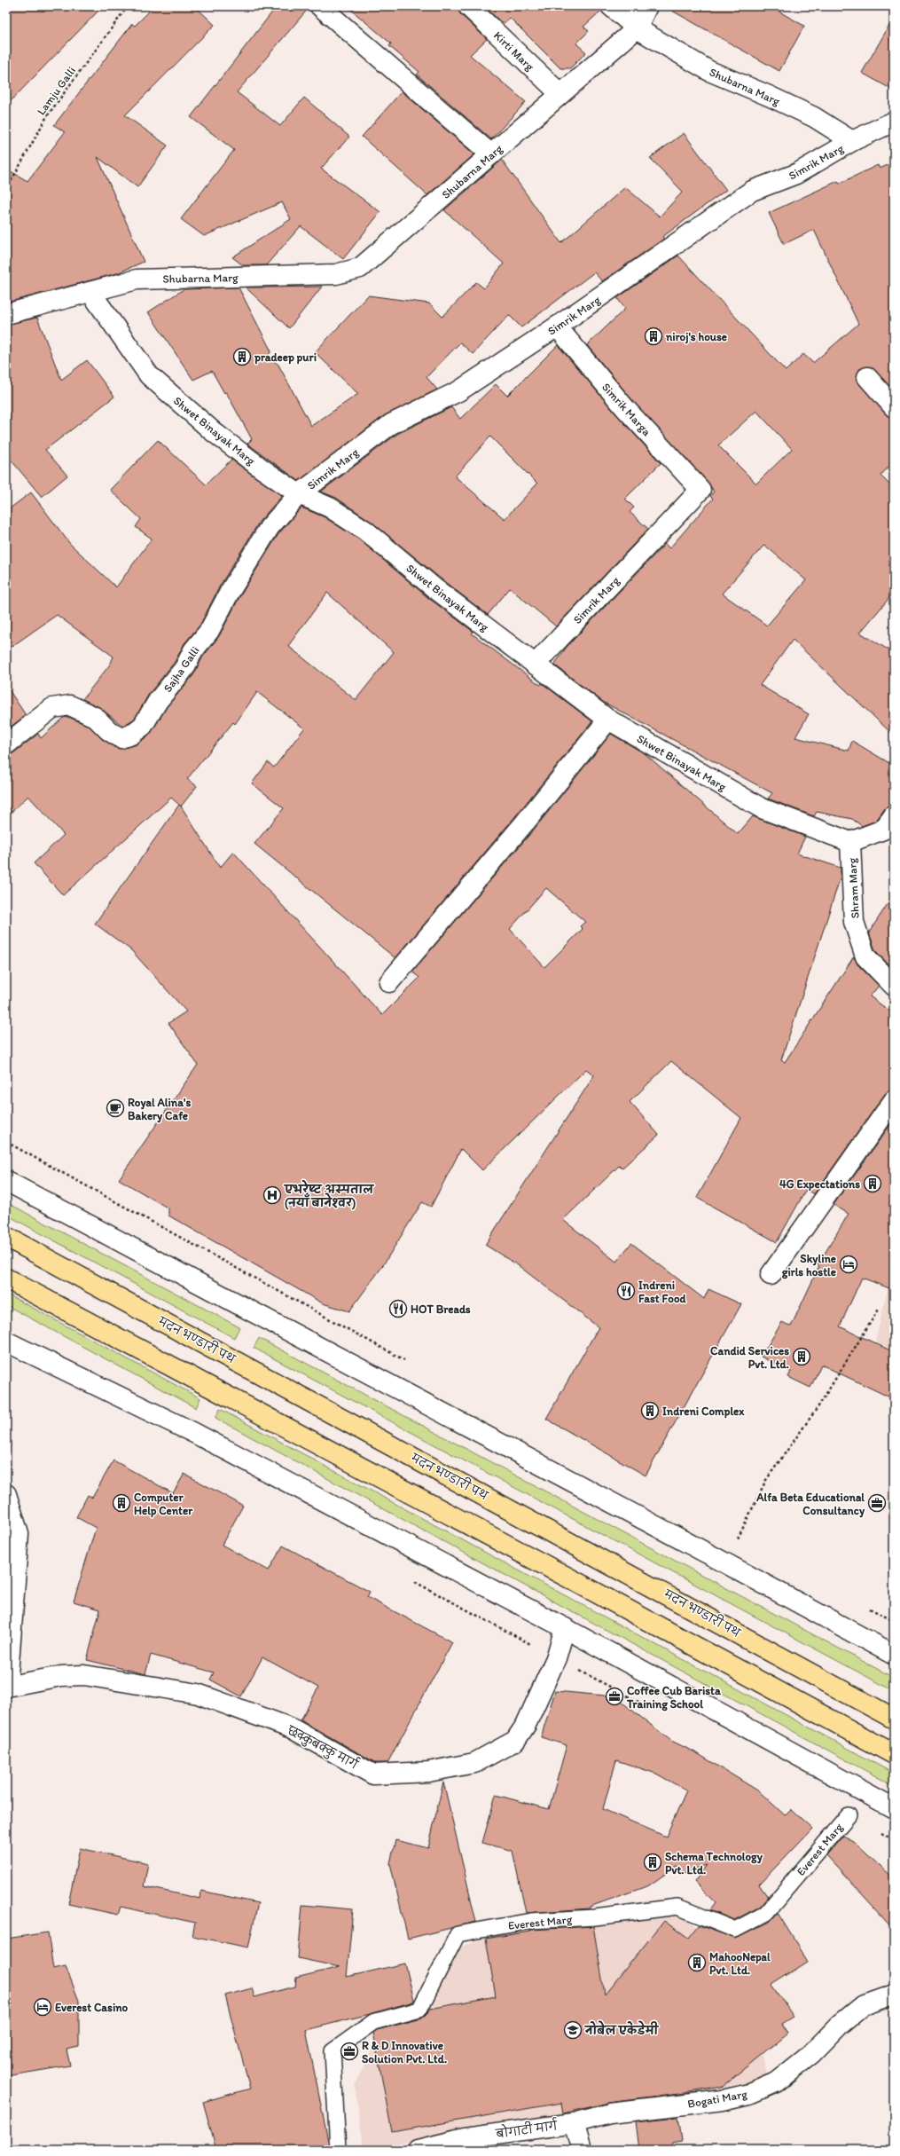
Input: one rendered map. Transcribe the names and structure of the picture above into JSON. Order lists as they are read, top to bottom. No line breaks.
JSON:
{"streets":{"highway":["मदन भण्डारी पथ"],"street":["Kirti Marg","Shubarna Marg","Simrik Marg","Simrik Marga","Shwet Binayak Marg","Sajha Galli","Shram Marg","छक्कुबक्कु मार्ग","Bogati Marg","बोगाटी मार्ग"],"lane":["Everest Marg"],"path":["Lamju Galli"]},"crossings":[["Kirti Marg","Shubarna Marg"],["Shubarna Marg","Simrik Marg"],["Shubarna Marg","Shwet Binayak Marg"],["Simrik Marg","Simrik Marga"],["Simrik Marg","Shwet Binayak Marg"],["Simrik Marg","Sajha Galli"],["Shwet Binayak Marg","Sajha Galli"],["Shwet Binayak Marg","Shram Marg"],["Bogati Marg","बोगाटी मार्ग"]],"places":{"building":["niroj's house","pradeep puri","4G Expectations","Candid Services Pvt. Ltd.","Indreni Complex","Computer Help Center","Schema Technology Pvt. Ltd.","MahooNepal Pvt. Ltd."],"cafe":["Royal Alina's Bakery Cafe"],"hospital":["एभरेष्ट अस्पताल (नयाँ बानेश्वर)"],"hotel":["Skyline girls hostle","Everest Casino"],"restaurant":["Indreni Fast Food","HOT Breads"],"office":["Alfa Beta Educational Consultancy","Coffee Cub Barista Training School","R & D Innovative Solution Pvt. Ltd."],"school or university":["नोबेल एकेडेमी"]}}
